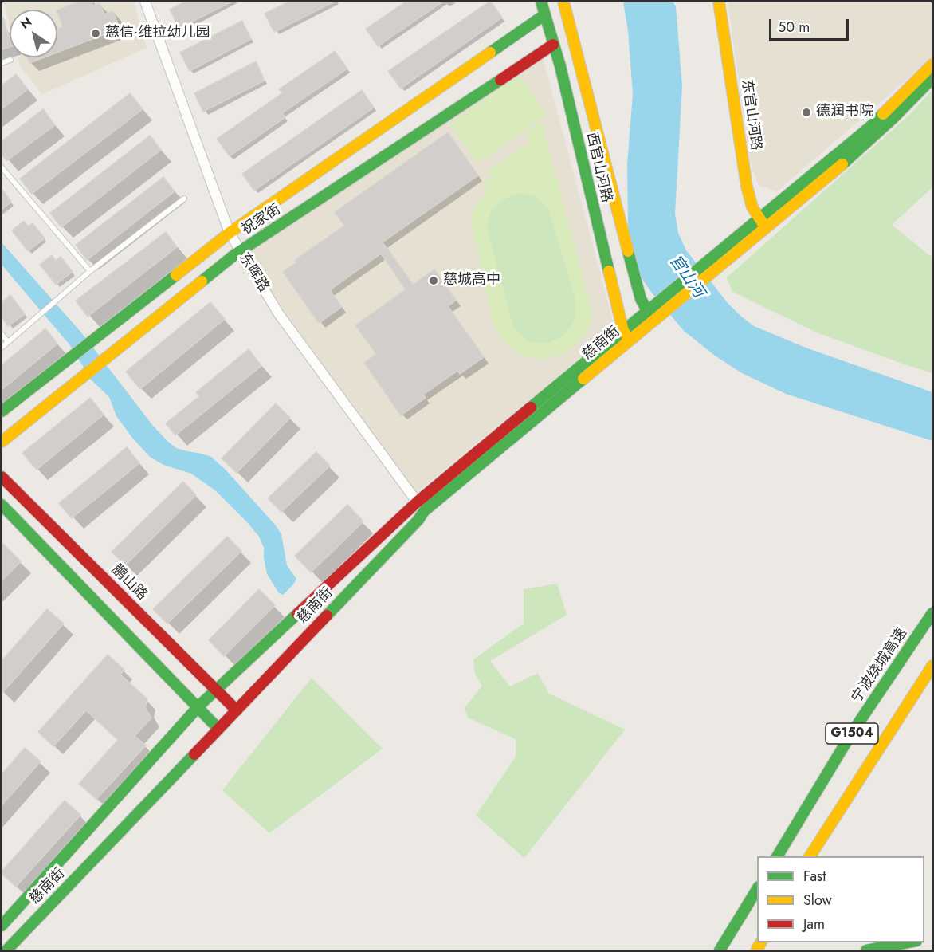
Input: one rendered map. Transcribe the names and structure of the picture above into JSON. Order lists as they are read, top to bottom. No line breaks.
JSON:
{"streets":{"main road":["东官山河路","西官山河路","祝家街","慈南街","鹏山路","宁波绕城高速","G1504"],"street":["东晖路"]},"crossings":[["东官山河路","慈南街"],["西官山河路","祝家街"],["西官山河路","慈南街"],["祝家街","东晖路"],["东晖路","慈南街"],["慈南街","鹏山路"]],"water":["官山河"],"places":["慈信·维拉幼儿园","德润书院","慈城高中"],"legend":["Fast","Slow","Jam"],"scale_bar":"50 m","north":"top left"}
